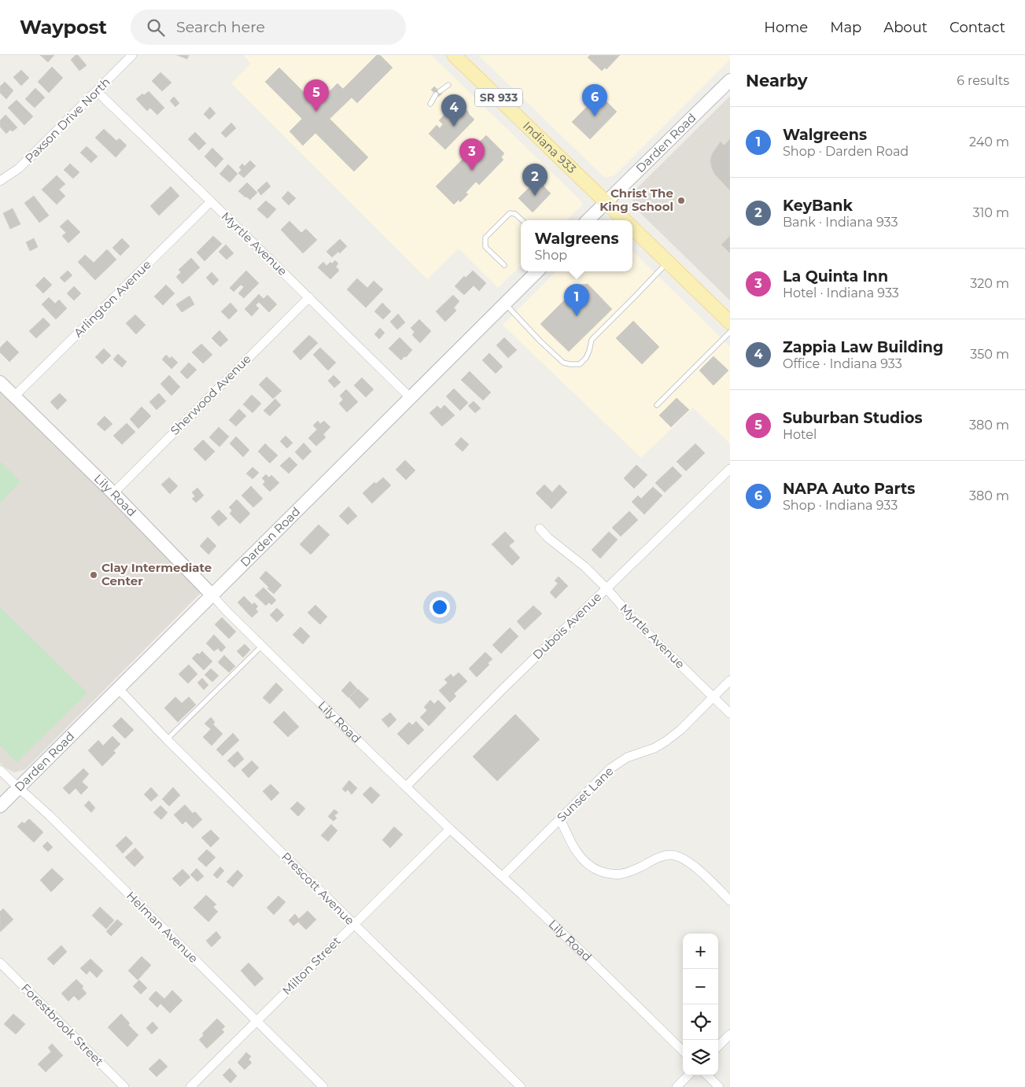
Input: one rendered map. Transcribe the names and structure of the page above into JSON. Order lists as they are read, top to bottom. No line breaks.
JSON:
{"streets":{"main road":["SR 933","Indiana 933"],"street":["Paxson Drive North","Darden Road","Myrtle Avenue","Arlington Avenue","Sherwood Avenue","Lily Road","Dubois Avenue","Sunset Lane","Prescott Avenue","Helman Avenue","Milton Street","Forestbrook Street"]},"crossings":[["Paxson Drive North","Myrtle Avenue"],["Darden Road","Indiana 933"],["Darden Road","Myrtle Avenue"],["Darden Road","Lily Road"],["Darden Road","Prescott Avenue"],["Darden Road","Helman Avenue"],["Myrtle Avenue","Arlington Avenue"],["Myrtle Avenue","Sherwood Avenue"],["Myrtle Avenue","Dubois Avenue"],["Myrtle Avenue","Sunset Lane"],["Arlington Avenue","Lily Road"],["Sherwood Avenue","Lily Road"],["Lily Road","Dubois Avenue"],["Lily Road","Sunset Lane"],["Lily Road","Milton Street"],["Prescott Avenue","Milton Street"],["Helman Avenue","Milton Street"]],"places":["Christ The King School","Clay Intermediate Center"],"page":{"header":"Waypost","search":"Search here","nav":["Home","Map","About","Contact"],"heading":["Nearby","6 results"],"pins":["5","6","4","3","2","1"],"list":[{"mark":"1","name":"Walgreens","note":"Shop · Darden Road","value":"240 m"},{"mark":"2","name":"KeyBank","note":"Bank · Indiana 933","value":"310 m"},{"mark":"3","name":"La Quinta Inn","note":"Hotel · Indiana 933","value":"320 m"},{"mark":"4","name":"Zappia Law Building","note":"Office · Indiana 933","value":"350 m"},{"mark":"5","name":"Suburban Studios","note":"Hotel","value":"380 m"},{"mark":"6","name":"NAPA Auto Parts","note":"Shop · Indiana 933","value":"380 m"}],"popup":["Walgreens","Shop"],"map_buttons":["+","−"]}}
